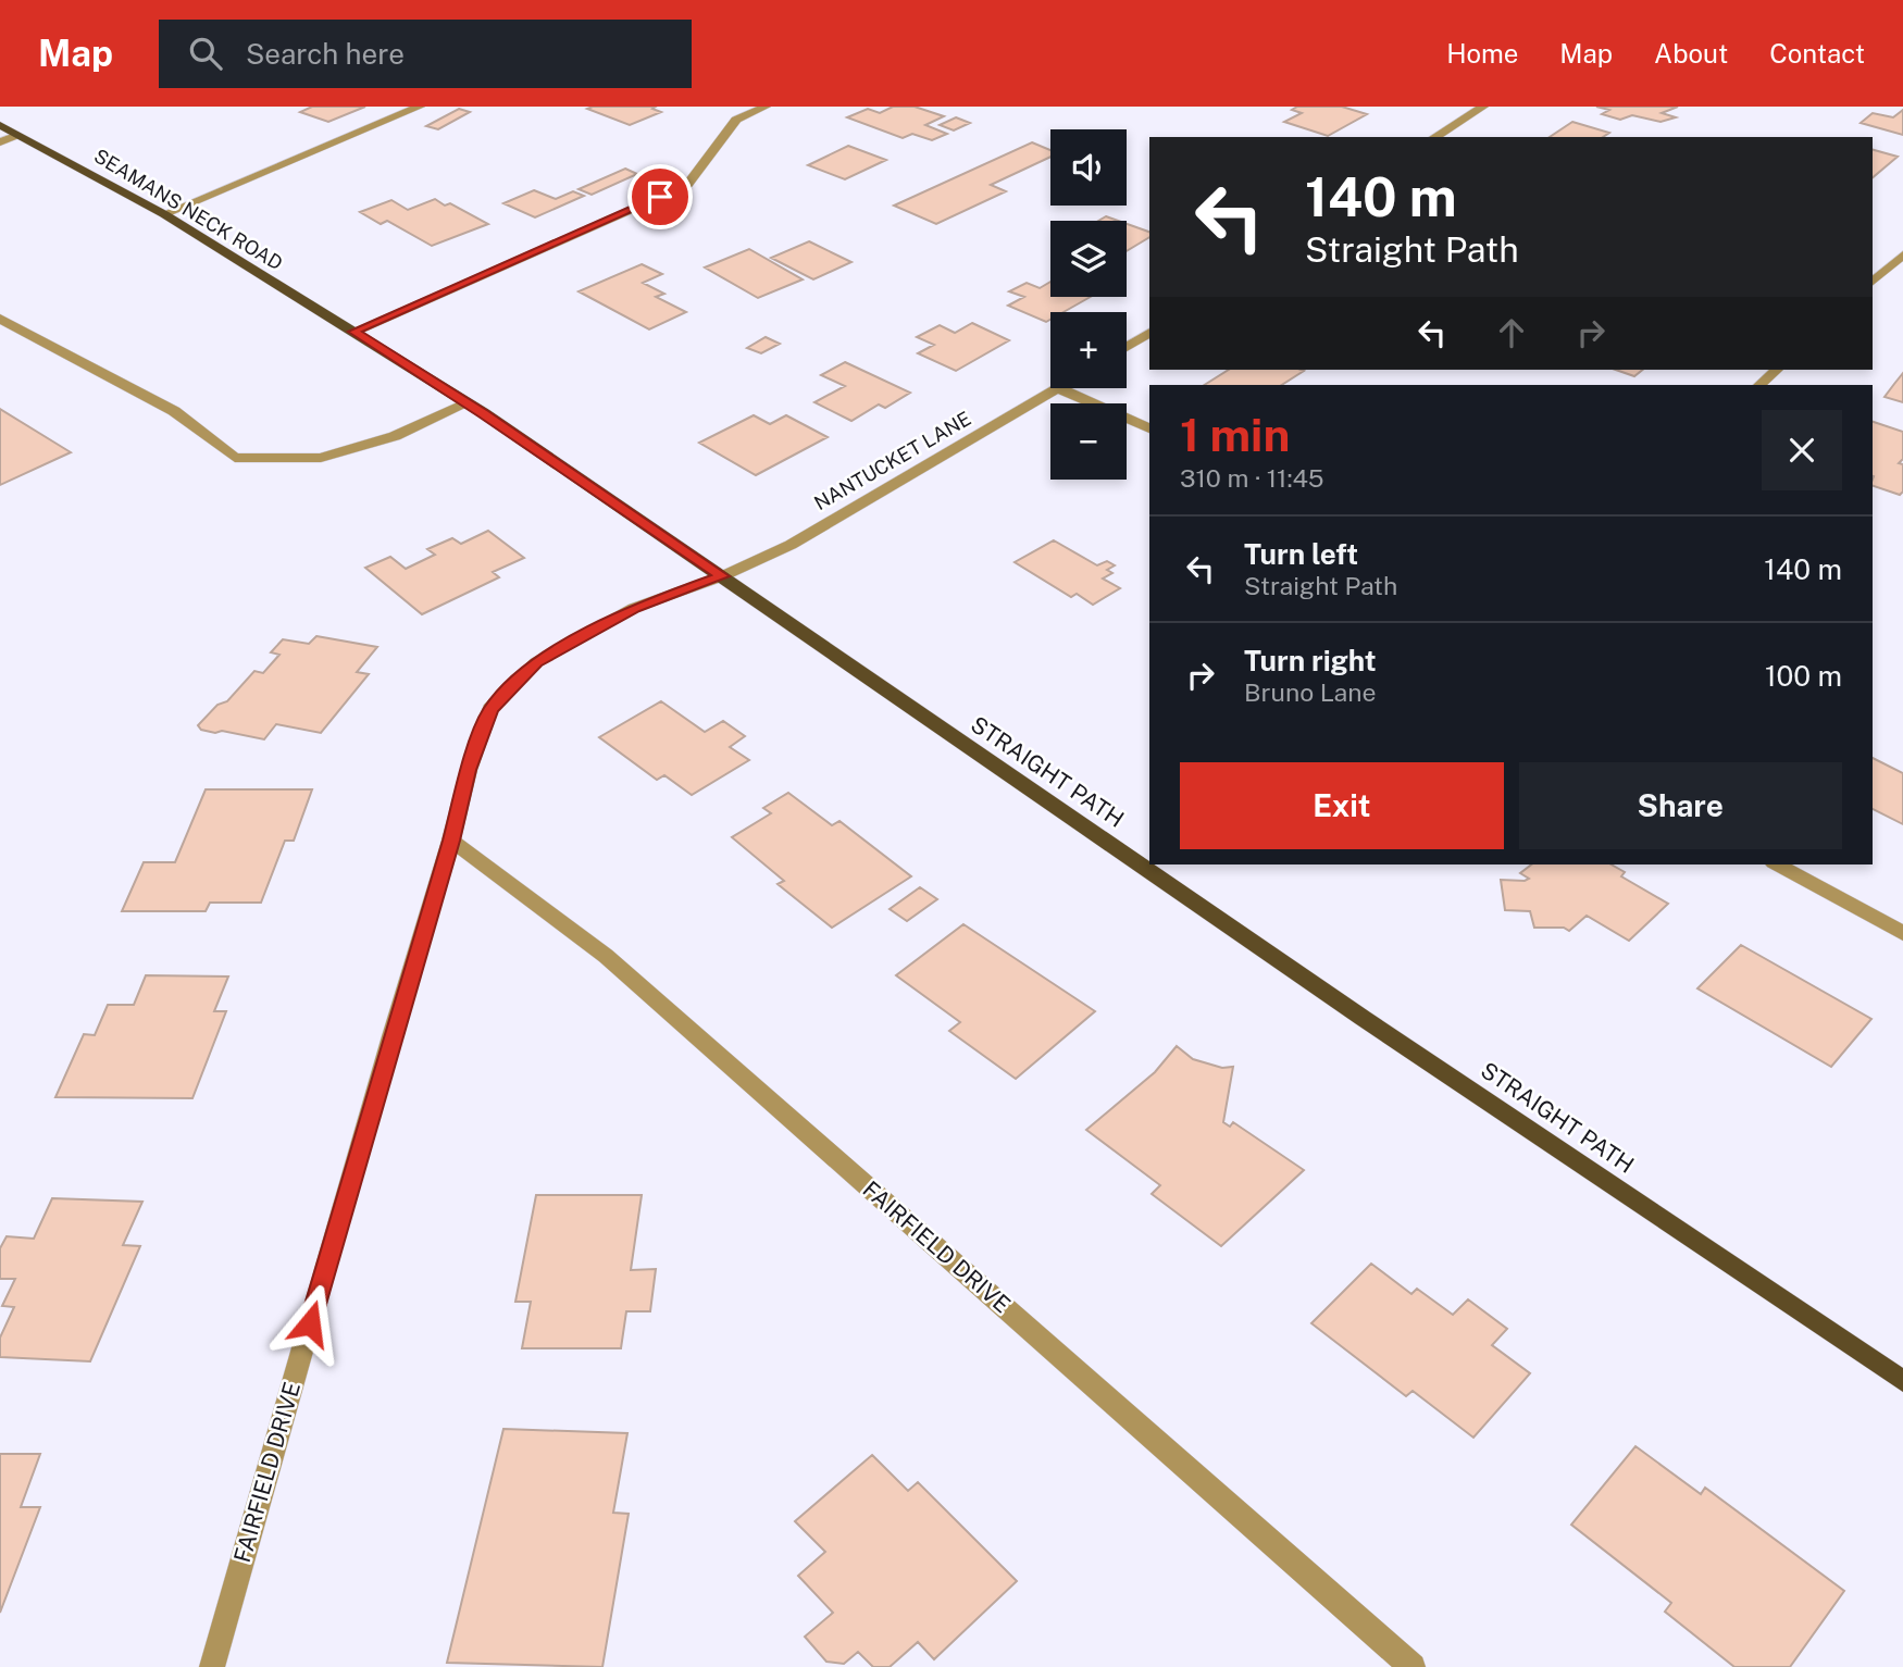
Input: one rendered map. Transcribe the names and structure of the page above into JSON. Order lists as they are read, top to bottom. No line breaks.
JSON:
{"streets":{"main road":["SEAMANS NECK ROAD","STRAIGHT PATH"],"street":["NANTUCKET LANE","FAIRFIELD DRIVE"]},"crossings":[["SEAMANS NECK ROAD","STRAIGHT PATH"],["NANTUCKET LANE","STRAIGHT PATH"],["NANTUCKET LANE","FAIRFIELD DRIVE"],["STRAIGHT PATH","FAIRFIELD DRIVE"]],"page":{"header":"Map","search":"Search here","nav":["Home","Map","About","Contact"],"map_buttons":["+","−"],"turn":["140 m","Straight Path"],"heading":["1 min","310 m · 11:45"],"list":[{"name":"Turn left","note":"Straight Path","value":"140 m"},{"name":"Turn right","note":"Bruno Lane","value":"100 m"}],"buttons":["Exit","Share"]}}
